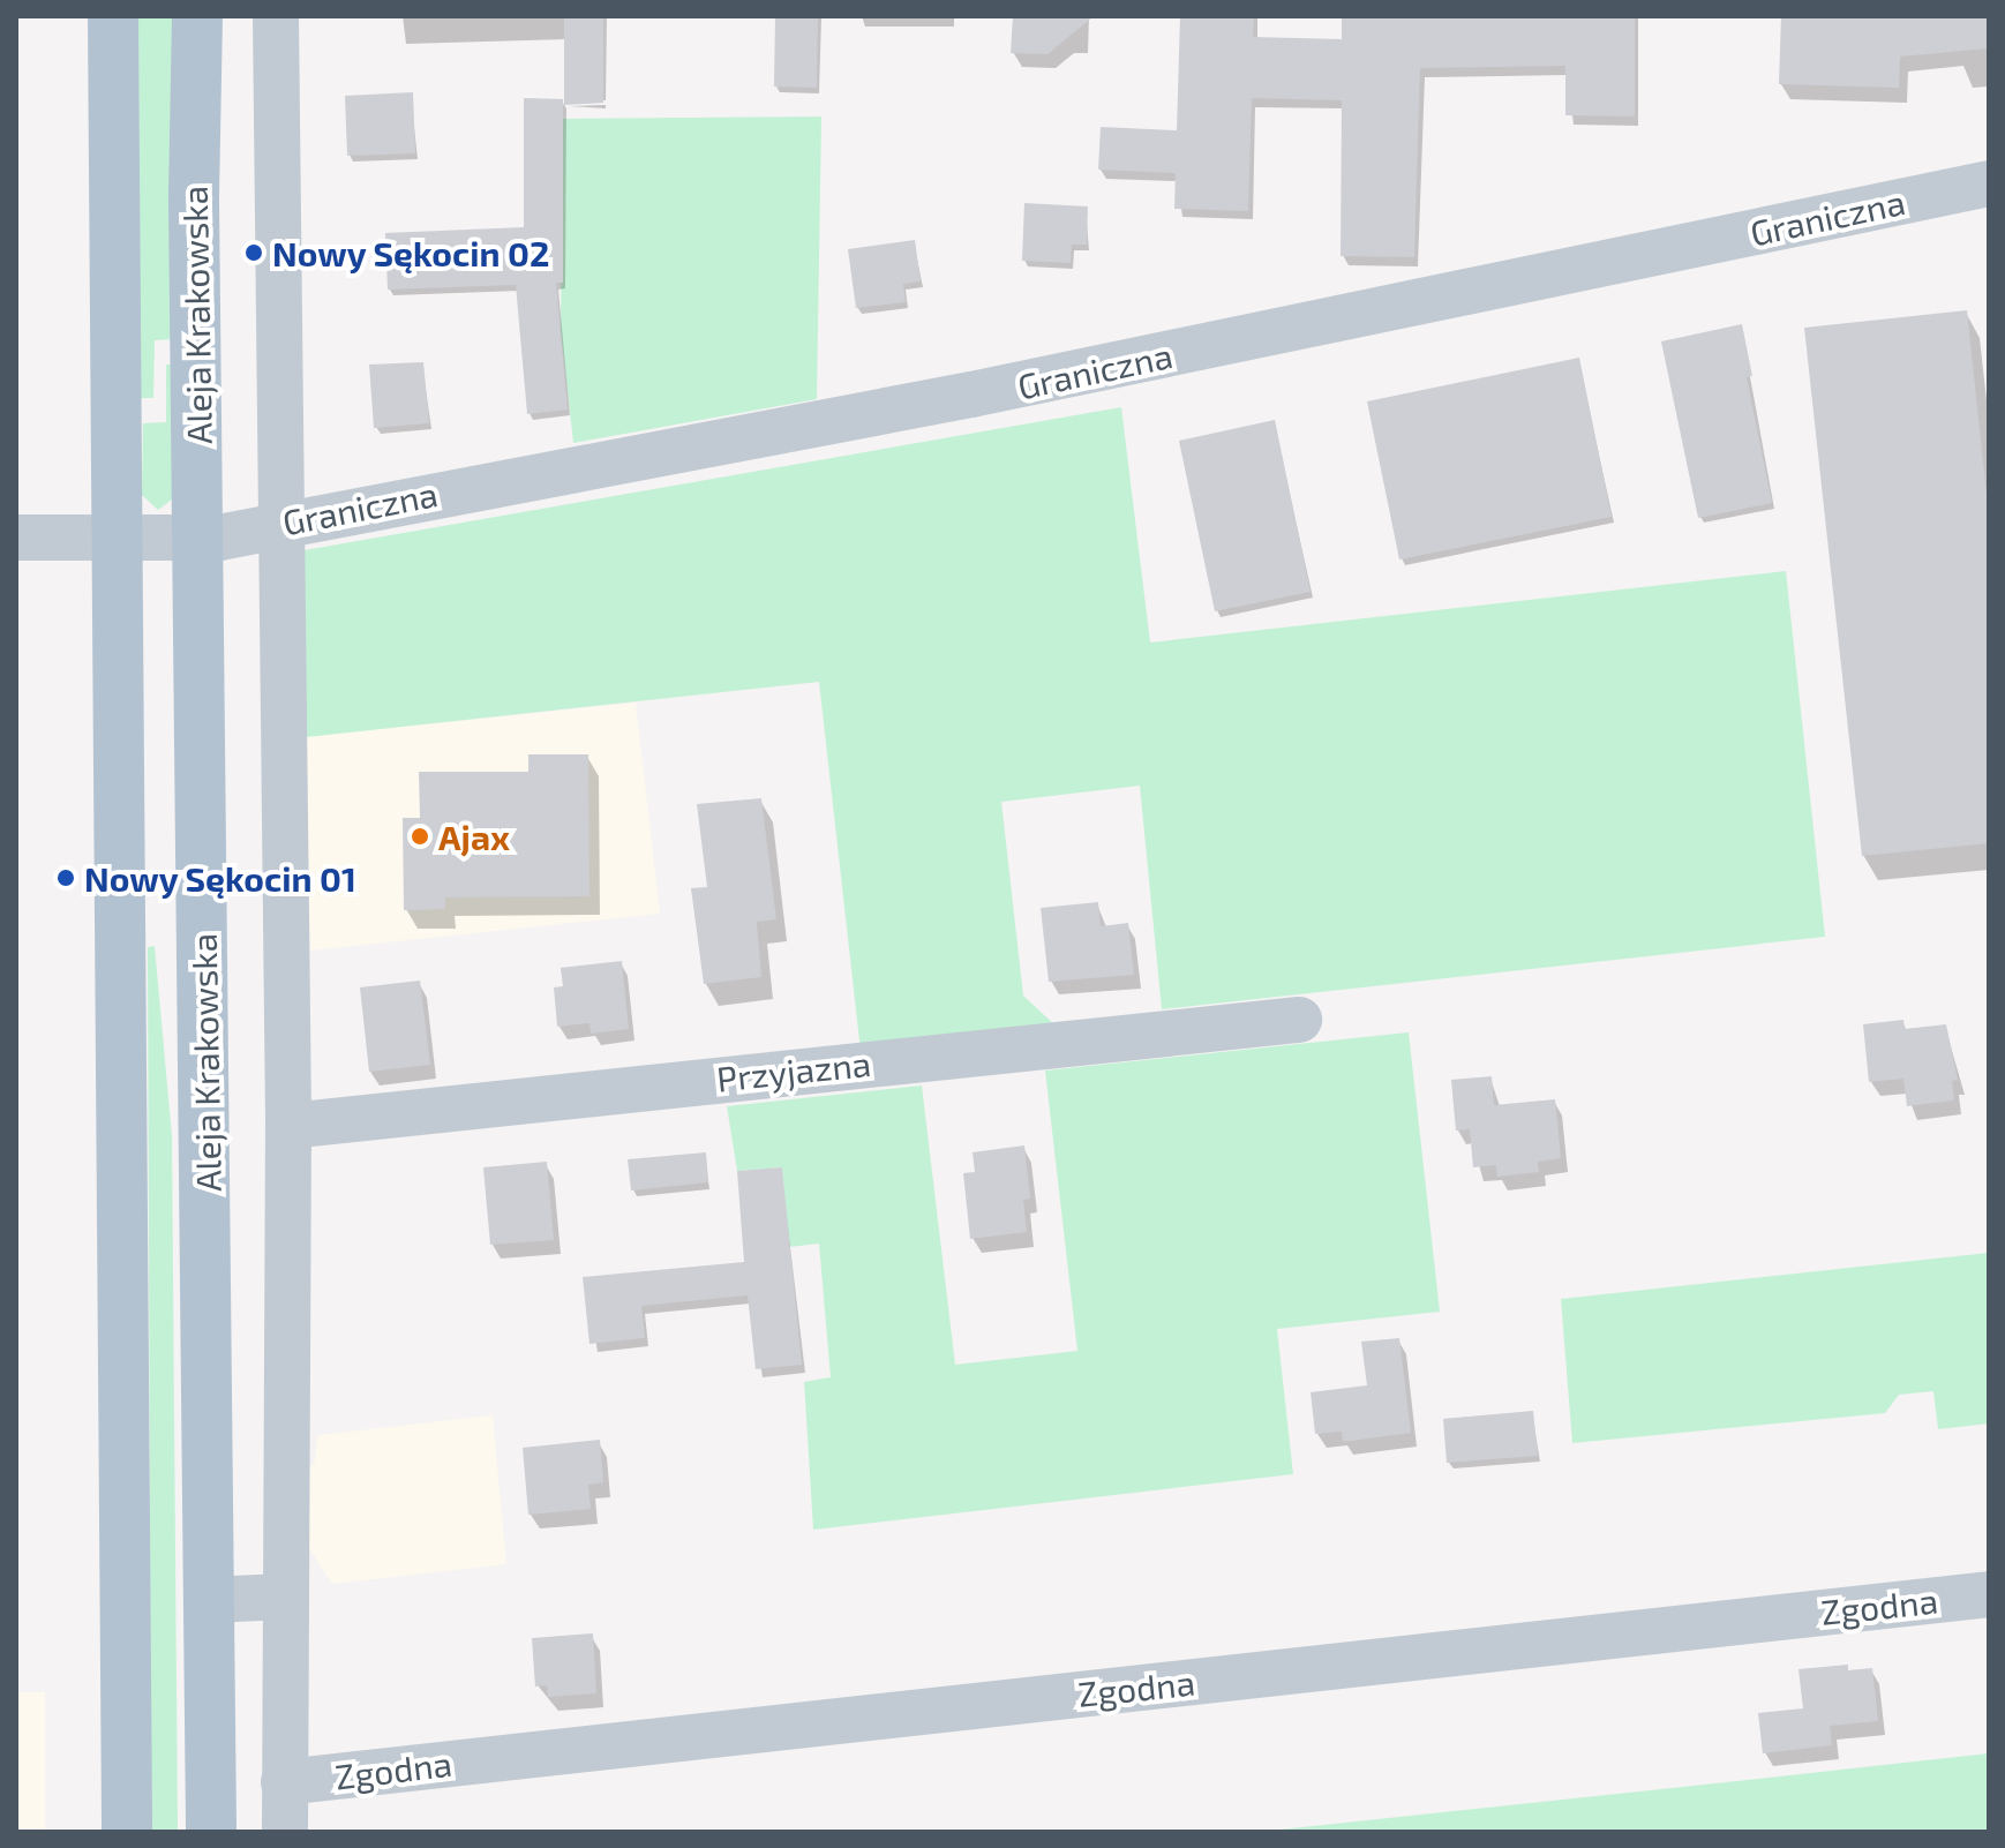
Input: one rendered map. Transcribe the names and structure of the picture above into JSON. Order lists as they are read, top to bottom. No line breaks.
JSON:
{"streets":{"main road":["Aleja Krakowska"],"street":["Graniczna","Przyjazna","Zgodna"]},"crossings":[["Graniczna","Aleja Krakowska"]],"places":["Nowy Sękocin 02","Ajax","Nowy Sękocin 01"]}
